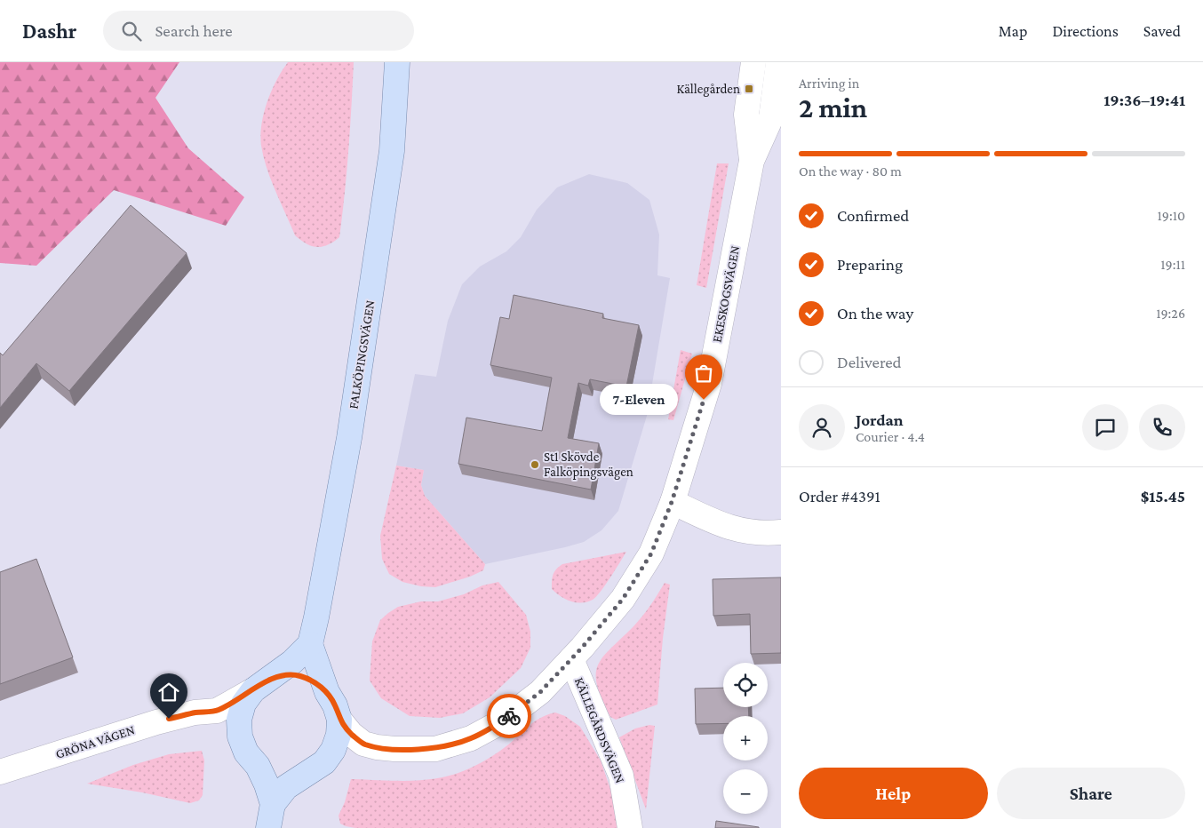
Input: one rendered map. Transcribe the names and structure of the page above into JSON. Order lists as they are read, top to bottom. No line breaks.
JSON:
{"streets":{"main road":["FALKÖPINGSVÄGEN"],"street":["EKESKOGSVÄGEN","KÄLLEGÅRDSVÄGEN","GRÖNA VÄGEN"]},"crossings":[["EKESKOGSVÄGEN","KÄLLEGÅRDSVÄGEN"]],"places":{"transit":["Källegården"],"other":["7-Eleven","St1 Skövde Falköpingsvägen"]},"page":{"header":"Dashr","search":"Search here","nav":["Map","Directions","Saved"],"heading":["2 min","Arriving in","19:36–19:41"],"panel":["Jordan","Courier · 4.4","Order #4391","$15.45"],"bar":"On the way · 80 m","list":[["Confirmed","19:10"],["Preparing","19:11"],["On the way","19:26"],"Delivered"],"bubble":"7-Eleven","map_buttons":["+","−"],"buttons":["Help","Share"]}}
